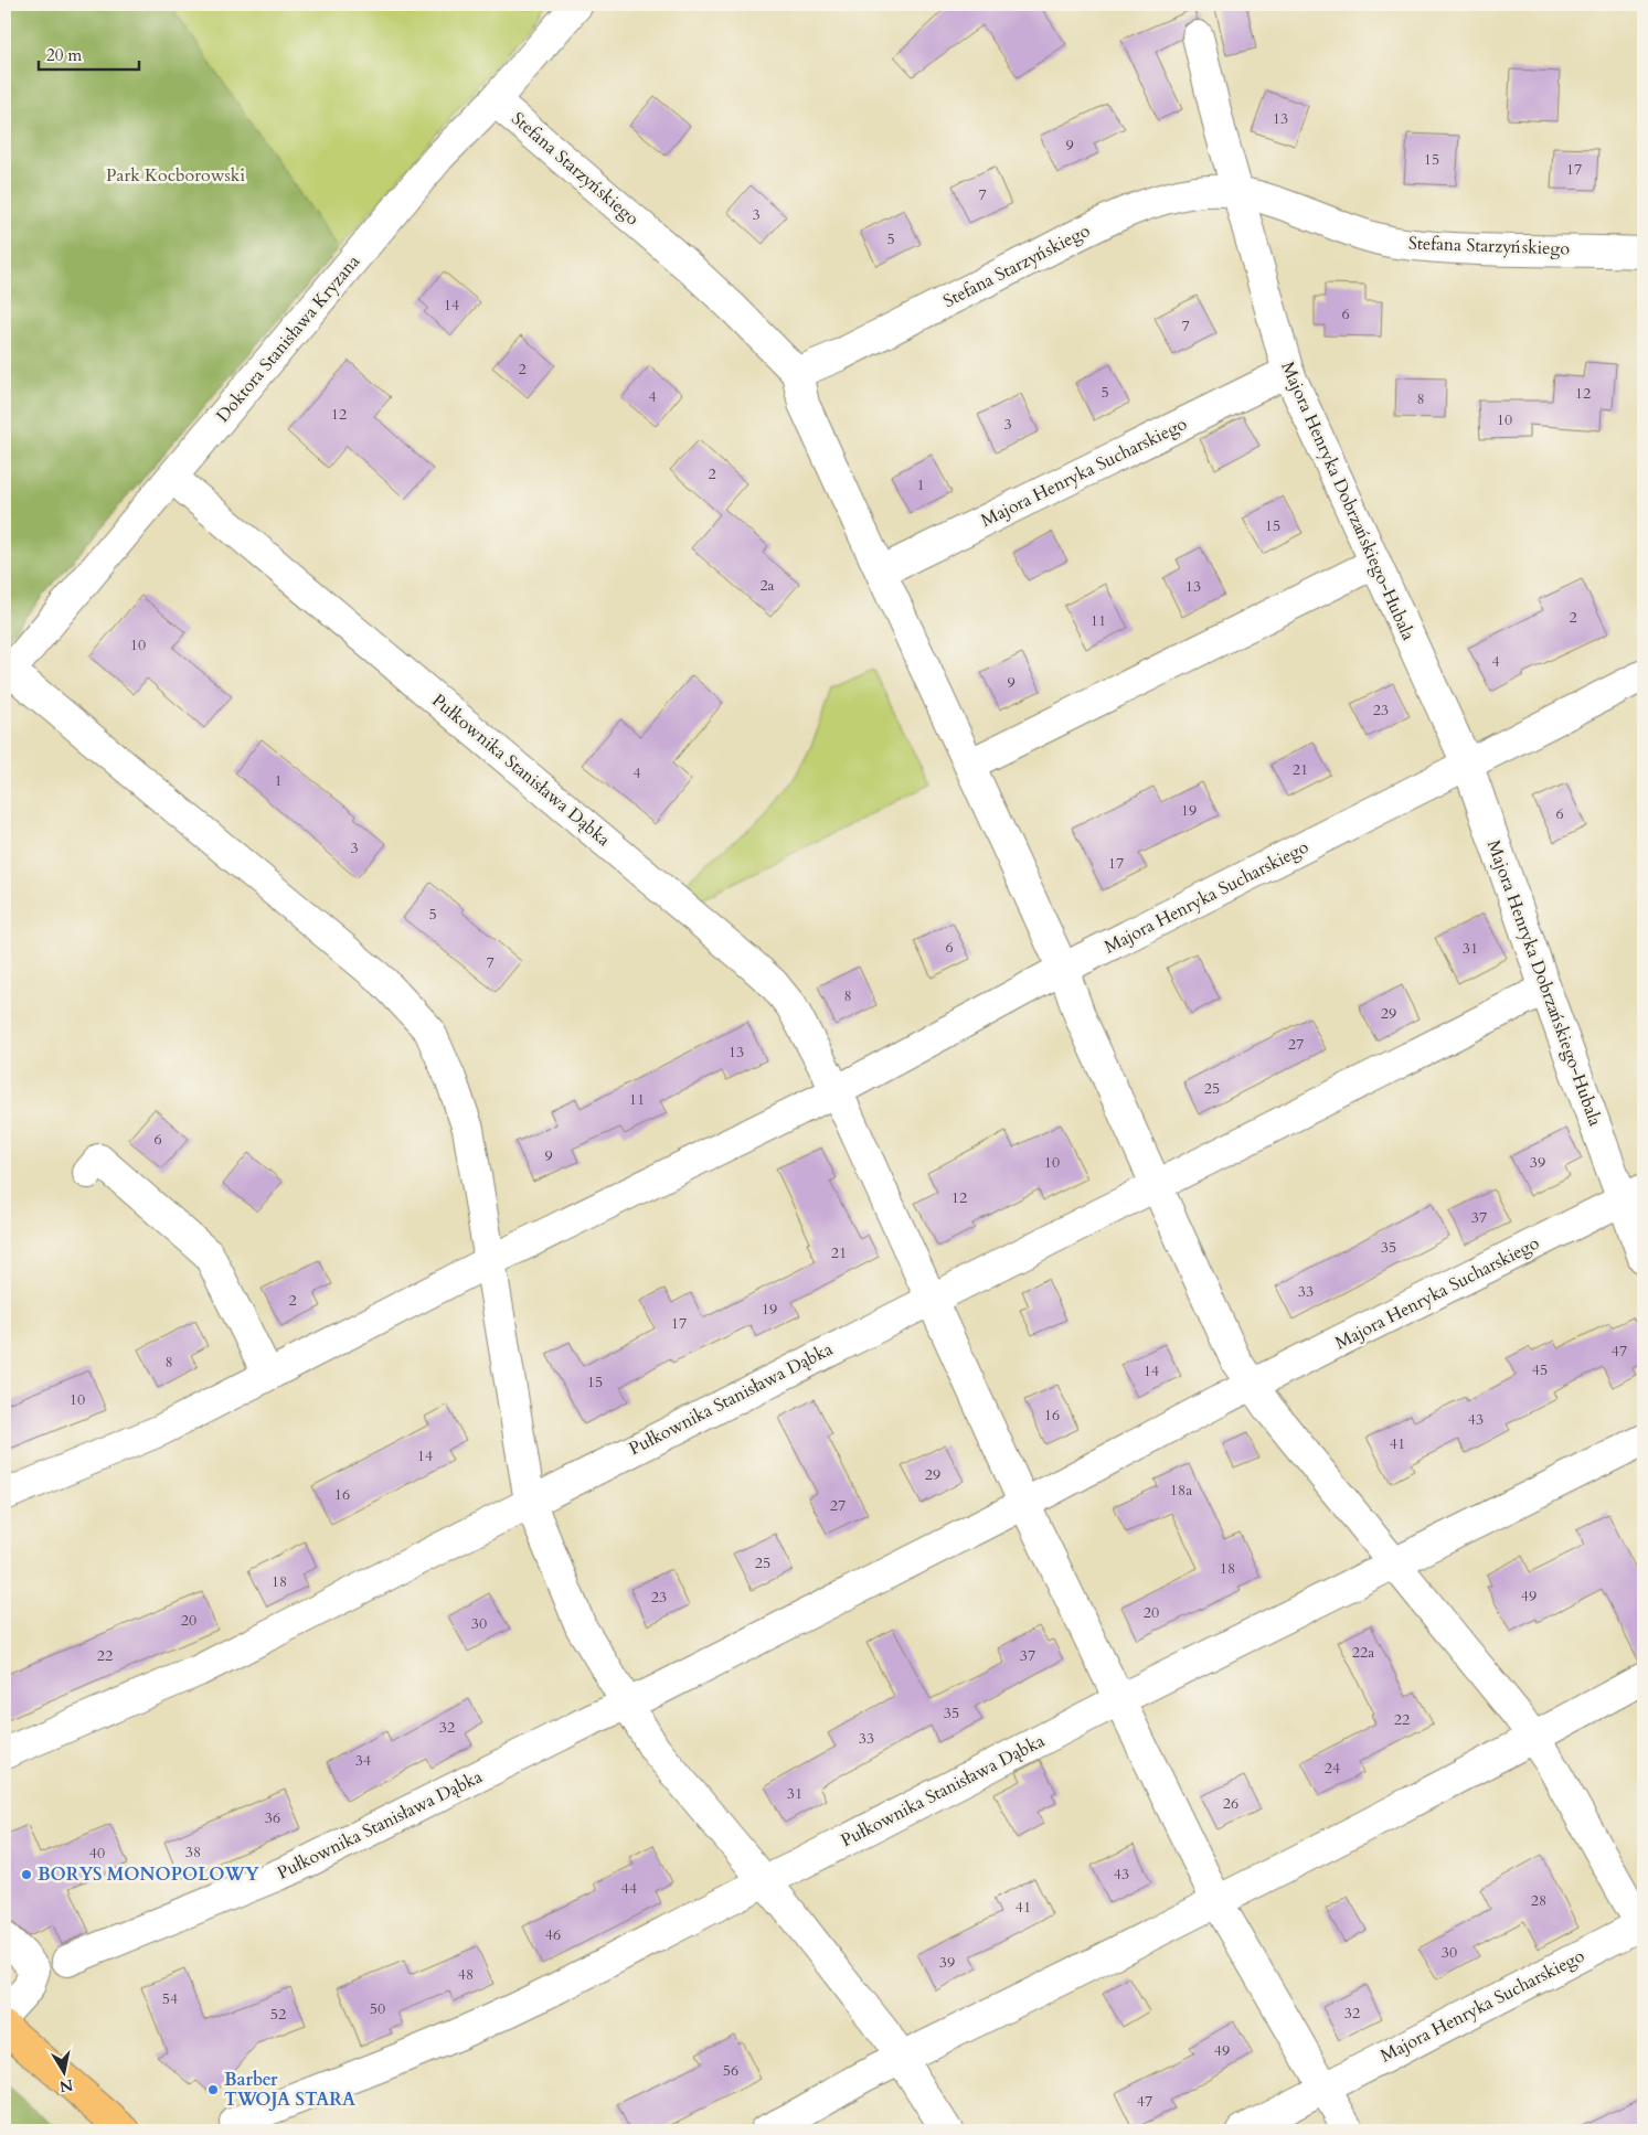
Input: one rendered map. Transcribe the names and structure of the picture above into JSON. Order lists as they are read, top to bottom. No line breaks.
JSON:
{"streets":{"street":["Stefana Starzyńskiego","Doktora Stanisława Kryzana","Majora Henryka Sucharskiego","Majora Henryka Dobrzańskiego-Hubala","Pułkownika Stanisława Dąbka"]},"crossings":[["Stefana Starzyńskiego","Doktora Stanisława Kryzana"],["Stefana Starzyńskiego","Majora Henryka Sucharskiego"],["Stefana Starzyńskiego","Majora Henryka Dobrzańskiego-Hubala"],["Doktora Stanisława Kryzana","Pułkownika Stanisława Dąbka"],["Majora Henryka Sucharskiego","Majora Henryka Dobrzańskiego-Hubala"],["Majora Henryka Sucharskiego","Pułkownika Stanisława Dąbka"]],"parks":["Park Kocborowski"],"places":["BORYS MONOPOLOWY","Barber TWOJA STARA"],"house_numbers":["13","9","15","17","7","3","5","14","6","7","2","5","12","4","8","12","10","3","2","1","15","2a","13","2","11","10","4","9","23","21","4","1","19","6","3","17","5","6","31","7","8","29","27","13","25","11","6","9","10","39","12","37","35","21","33","2","19","17","47","8","45","14","15","10","16","43","41","14","29","18a","16","27","25","18","18","49","23","20","20","30","22a","22","37","35","22","32","33","34","24","31","26","36","38","40","43","44","28","41","46","30","39","48","54","50","32","52","49","56","47"],"scale_bar":"20 m","north":"bottom"}
